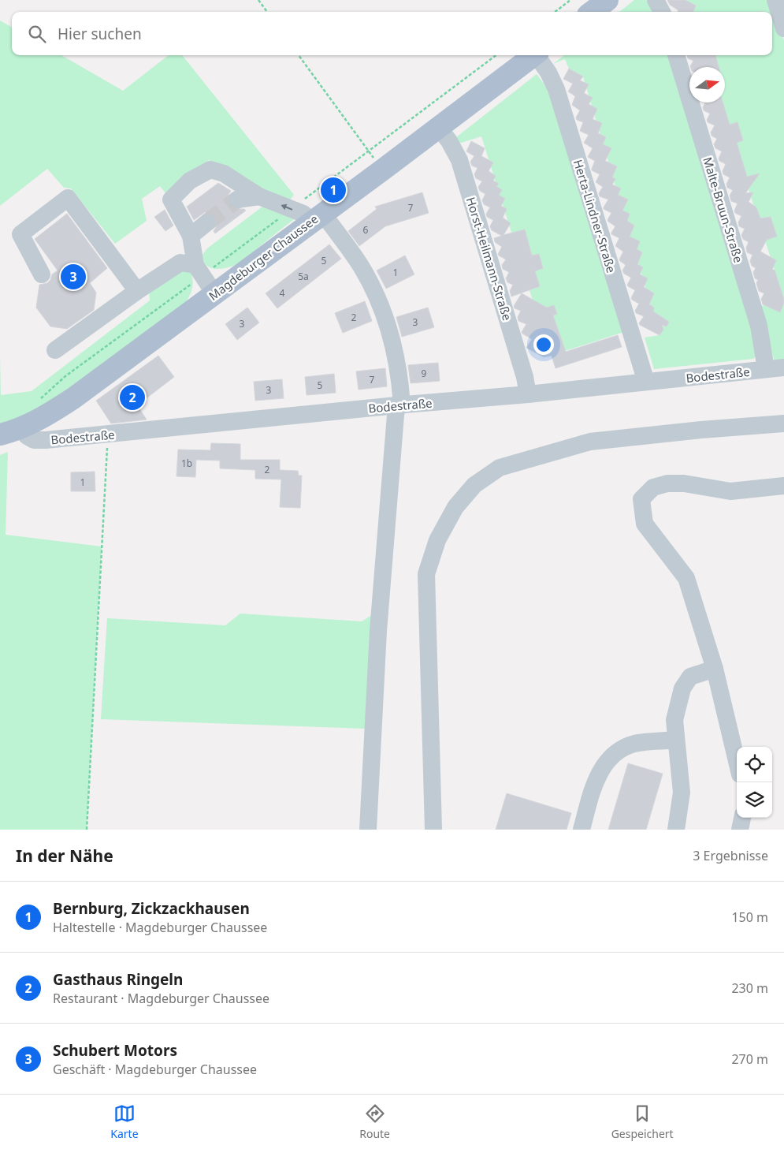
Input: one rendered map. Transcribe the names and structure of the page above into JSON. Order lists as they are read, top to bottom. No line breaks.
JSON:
{"streets":{"main road":["Magdeburger Chaussee"],"street":["Malte-Bruun-Straße","Herta-Lindner-Straße","Horst-Heilmann-Straße","Bodestraße"]},"crossings":[["Malte-Bruun-Straße","Bodestraße"],["Herta-Lindner-Straße","Bodestraße"],["Magdeburger Chaussee","Horst-Heilmann-Straße"],["Magdeburger Chaussee","Bodestraße"],["Horst-Heilmann-Straße","Bodestraße"]],"house_numbers":["7","6","5","1","5a","4","2","3","3","9","7","5","3","1b","2","1"],"north":"right","page":{"search":"Hier suchen","pins":["1","3","2"],"heading":["In der Nähe","3 Ergebnisse"],"list":[{"mark":"1","name":"Bernburg, Zickzackhausen","note":"Haltestelle · Magdeburger Chaussee","value":"150 m"},{"mark":"2","name":"Gasthaus Ringeln","note":"Restaurant · Magdeburger Chaussee","value":"230 m"},{"mark":"3","name":"Schubert Motors","note":"Geschäft · Magdeburger Chaussee","value":"270 m"}],"nav":["Karte","Route","Gespeichert"]}}
